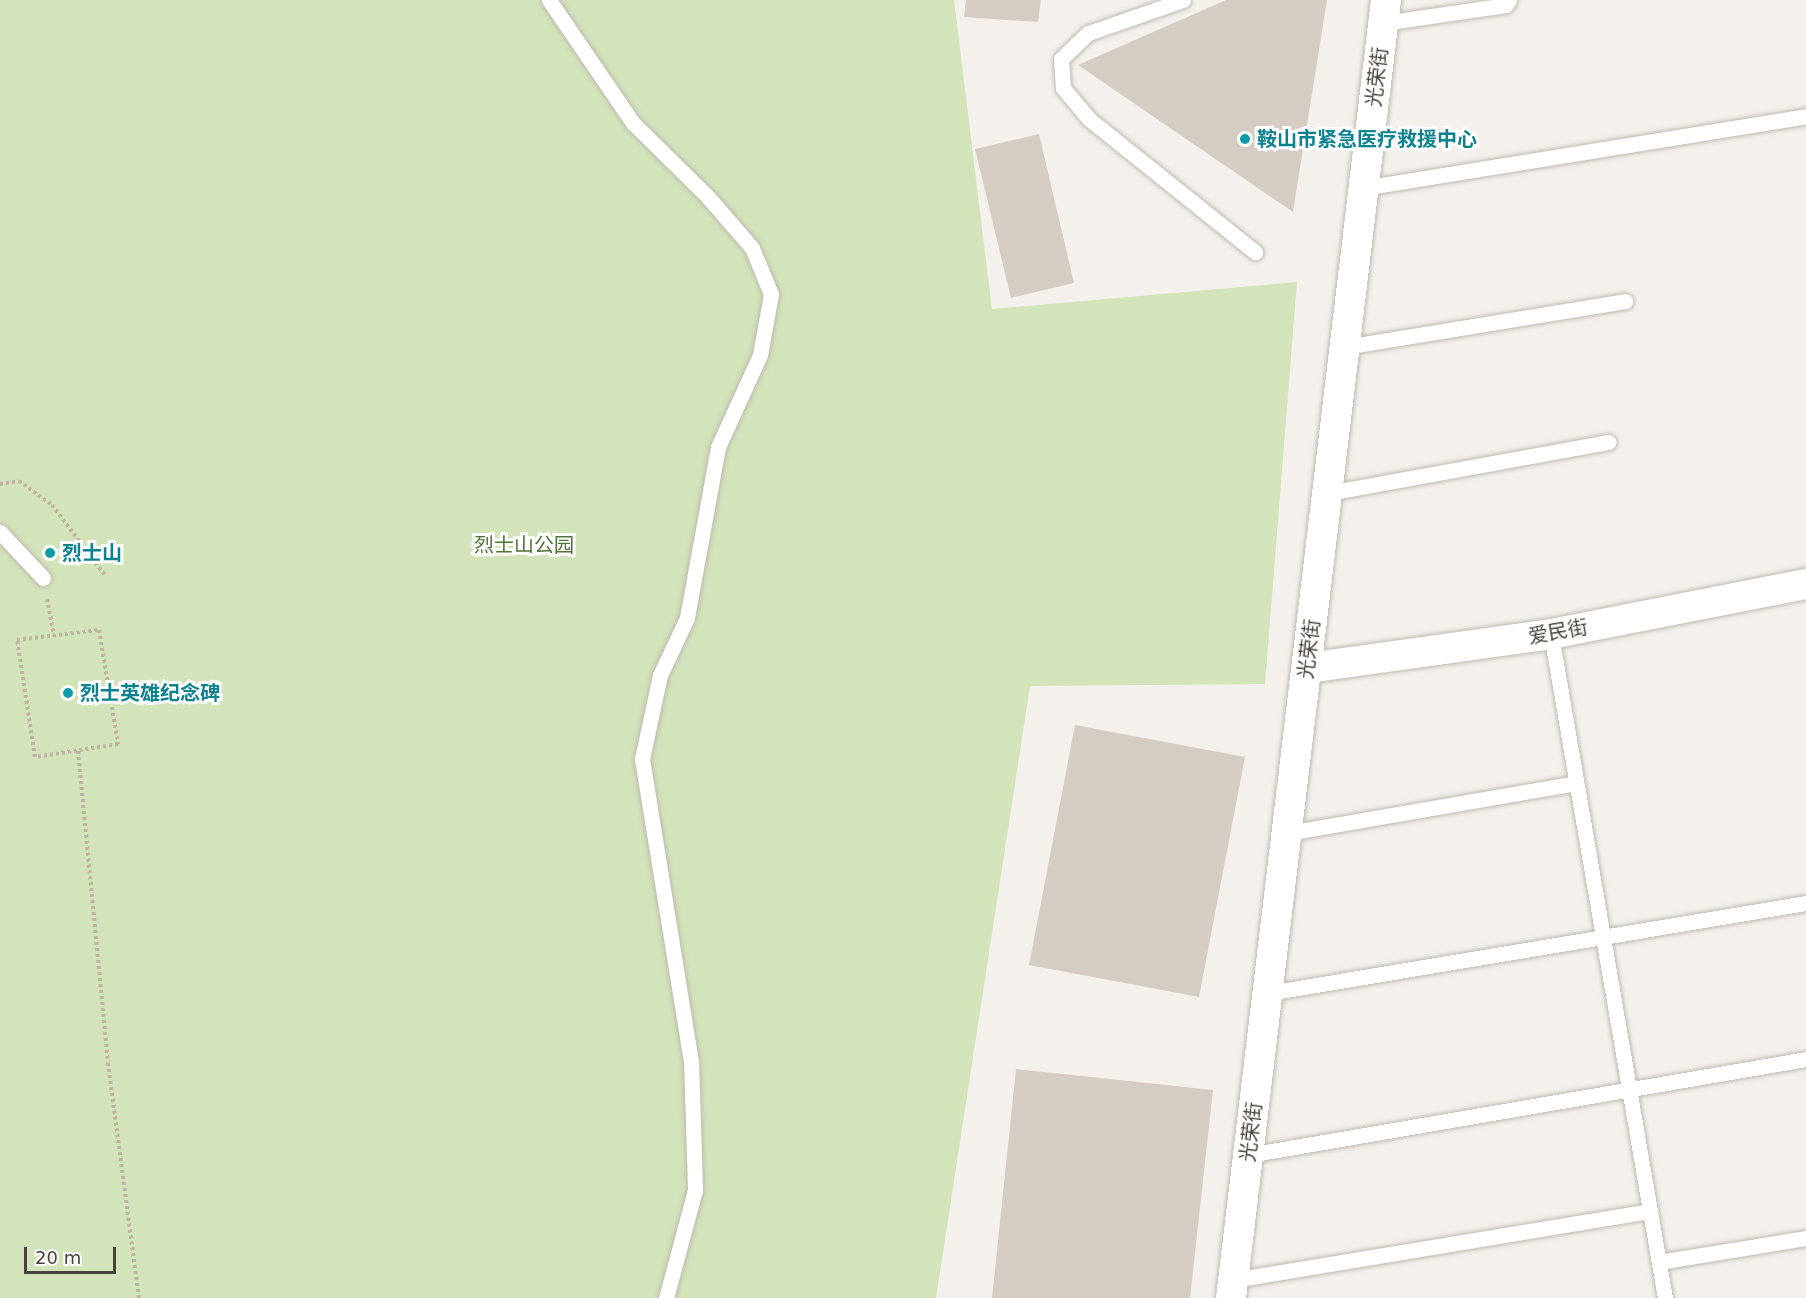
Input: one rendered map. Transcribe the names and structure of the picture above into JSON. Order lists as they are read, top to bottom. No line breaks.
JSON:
{"streets":{"street":["光荣街","爱民街"]},"crossings":[["光荣街","爱民街"]],"parks":["烈士山公园"],"places":["鞍山市紧急医疗救援中心","烈士山","烈士英雄纪念碑"],"scale_bar":"20 m"}
